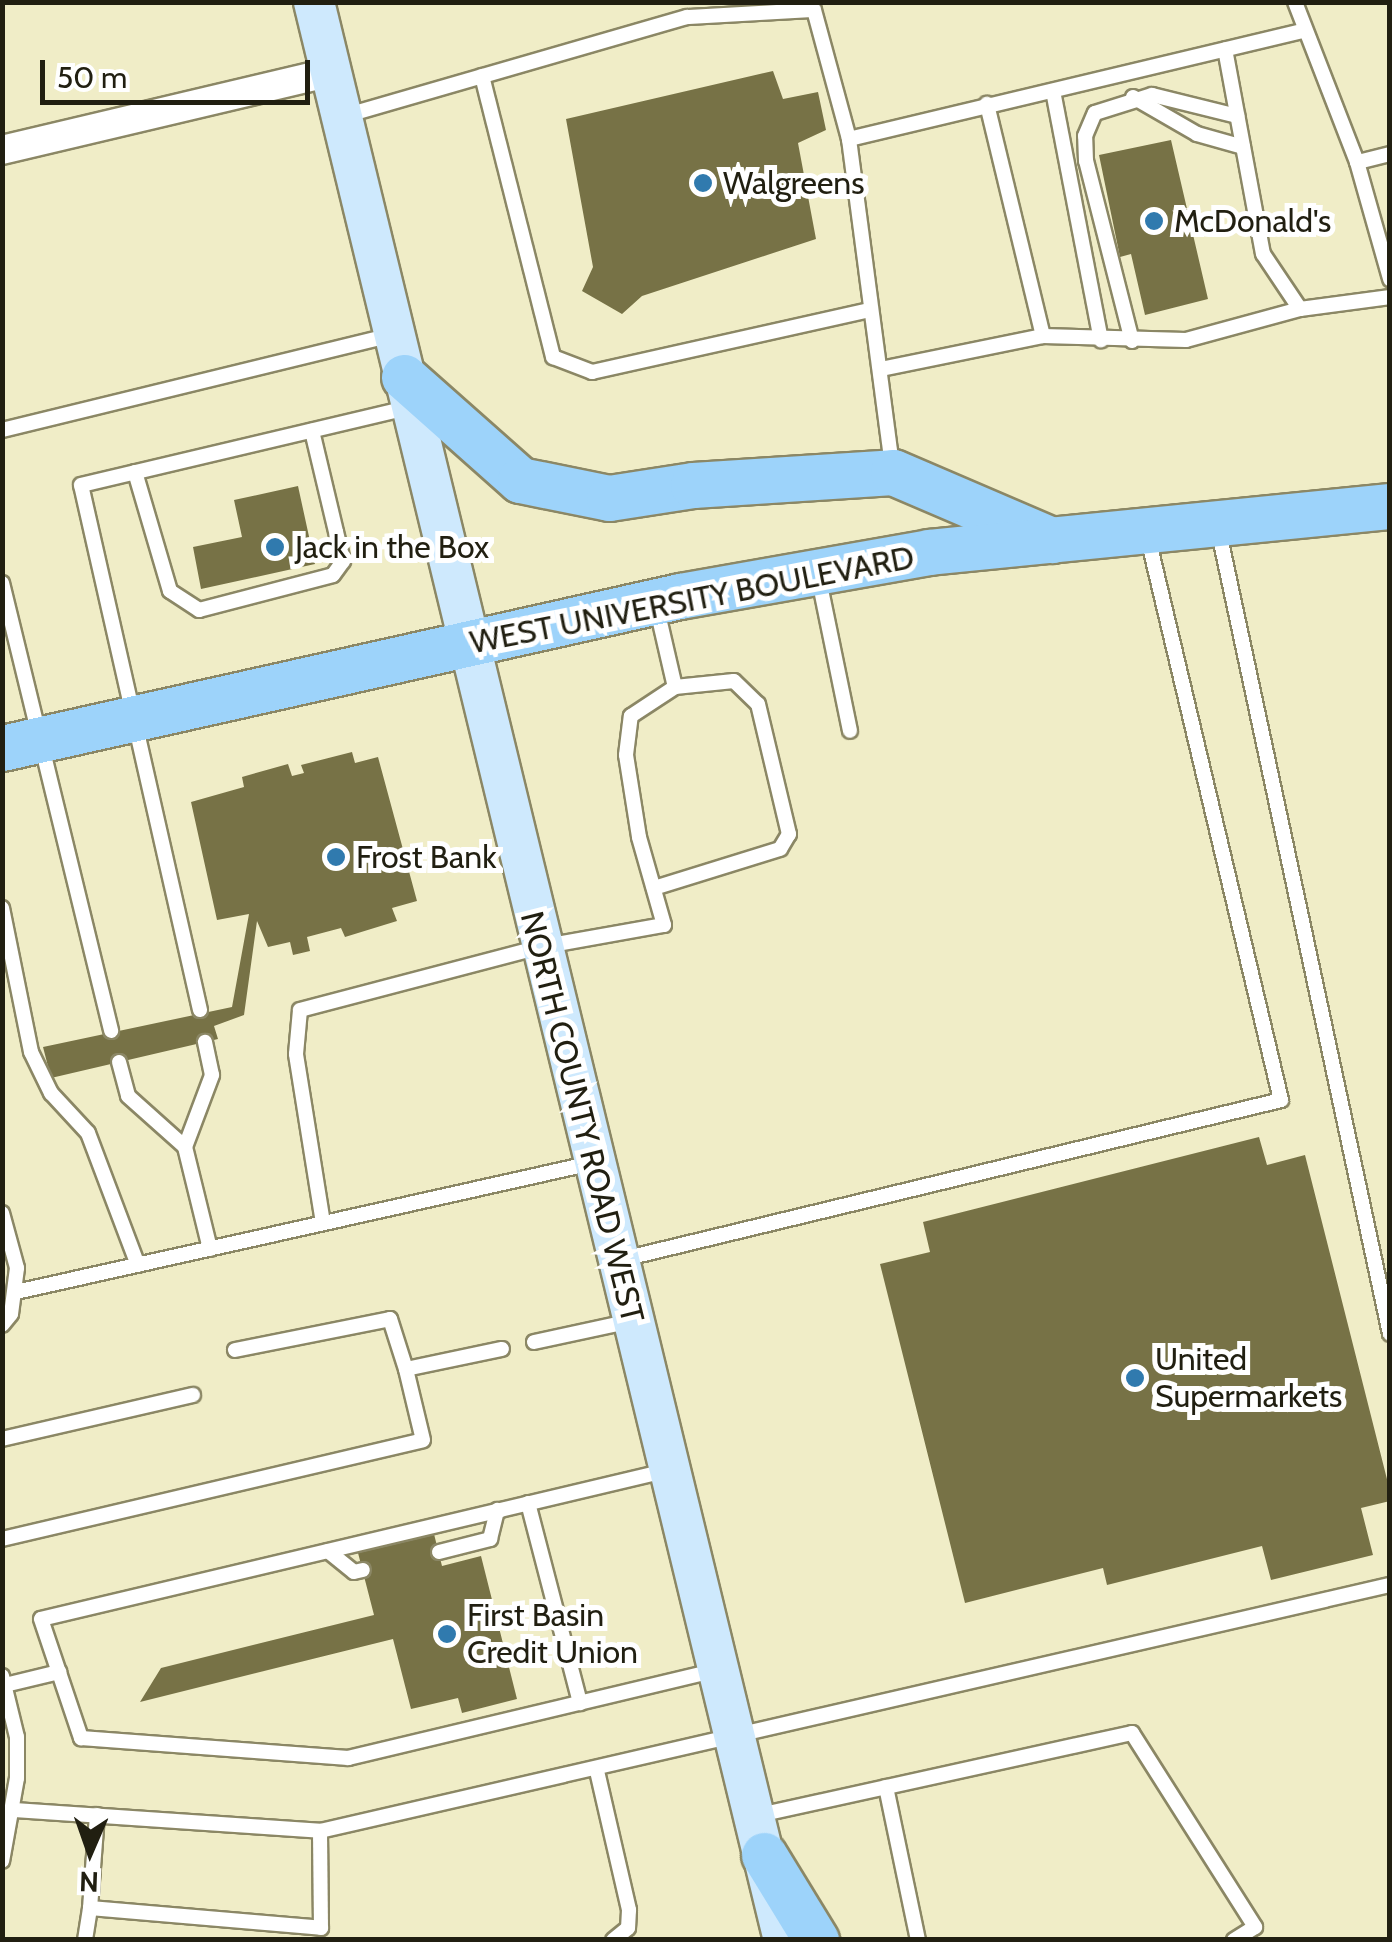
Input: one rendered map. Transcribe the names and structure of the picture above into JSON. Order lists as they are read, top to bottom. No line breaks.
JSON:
{"streets":{"main road":["WEST UNIVERSITY BOULEVARD","NORTH COUNTY ROAD WEST"]},"crossings":[["WEST UNIVERSITY BOULEVARD","NORTH COUNTY ROAD WEST"]],"places":["Walgreens","McDonald's","Jack in the Box","Frost Bank","United Supermarkets","First Basin Credit Union"],"scale_bar":"50 m","north":"bottom"}
